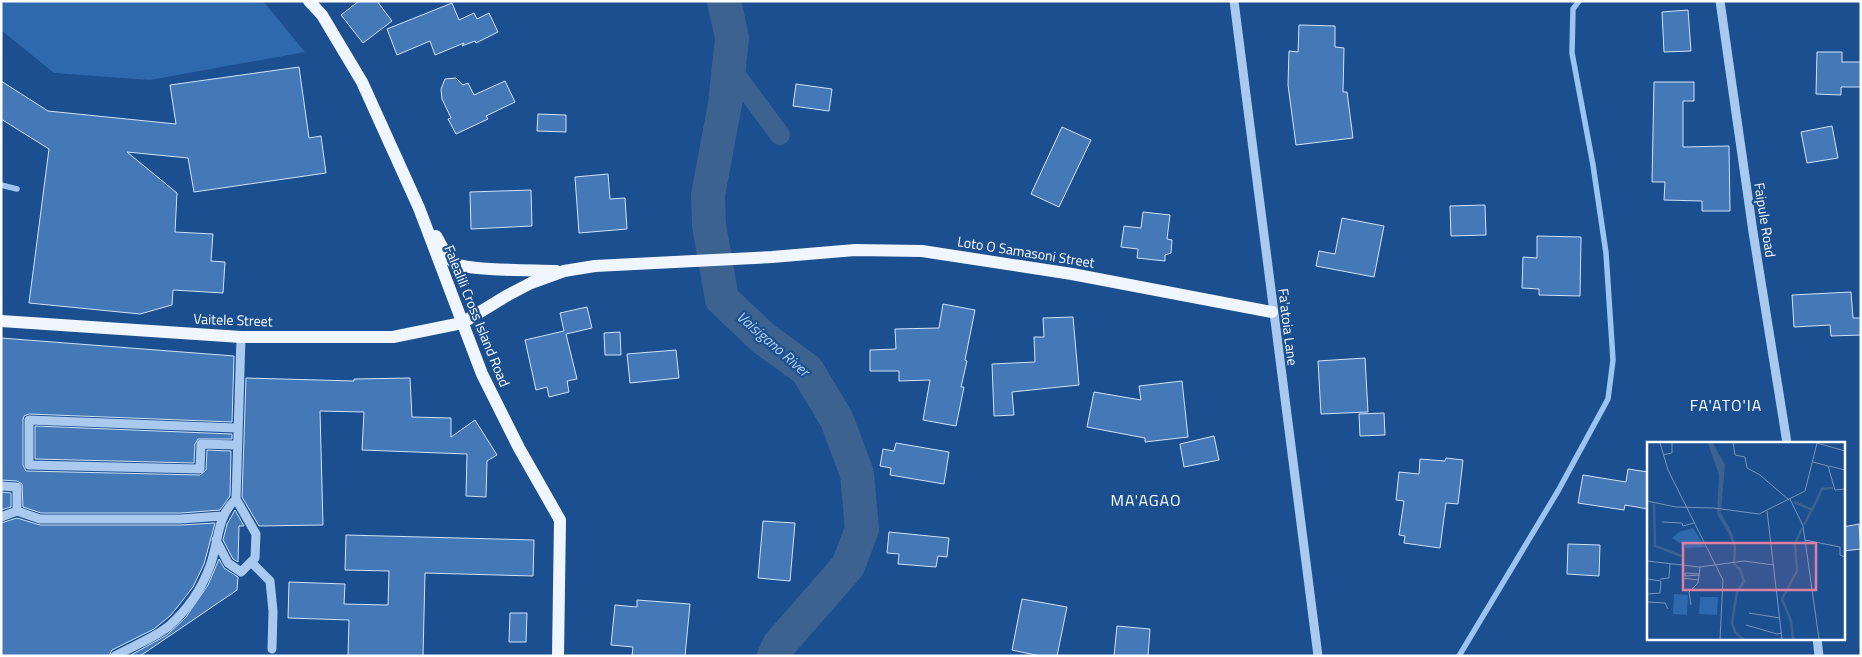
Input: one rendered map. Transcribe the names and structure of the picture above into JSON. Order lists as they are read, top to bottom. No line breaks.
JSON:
{"streets":{"main road":["Loto O Samasoni Street","Falealili Cross Island Road","Vaitele Street"],"street":["Faipule Road","Fa'atoia Lane"]},"crossings":[["Loto O Samasoni Street","Fa'atoia Lane"],["Falealili Cross Island Road","Vaitele Street"]],"districts":["FA'ATO'IA","MA'AGAO"],"water":["Vaisigano River"]}
